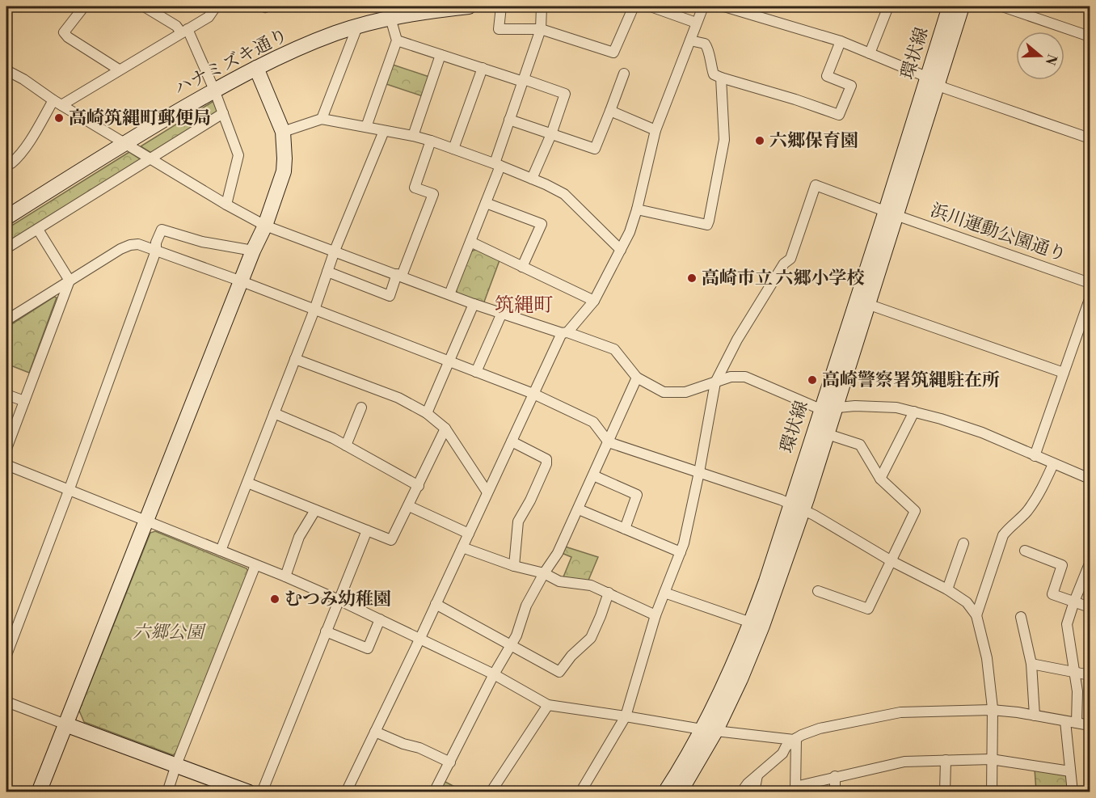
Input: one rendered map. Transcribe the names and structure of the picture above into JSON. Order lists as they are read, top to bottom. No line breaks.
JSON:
{"streets":{"street":["環状線","ハナミズキ通り","浜川運動公園通り"]},"crossings":[["環状線","浜川運動公園通り"]],"districts":["筑縄町"],"parks":["六郷公園"],"places":["高崎筑縄町郵便局","六郷保育園","高崎市立 六郷小学校","高崎警察署筑縄駐在所","むつみ幼稚園"],"north":"right"}
